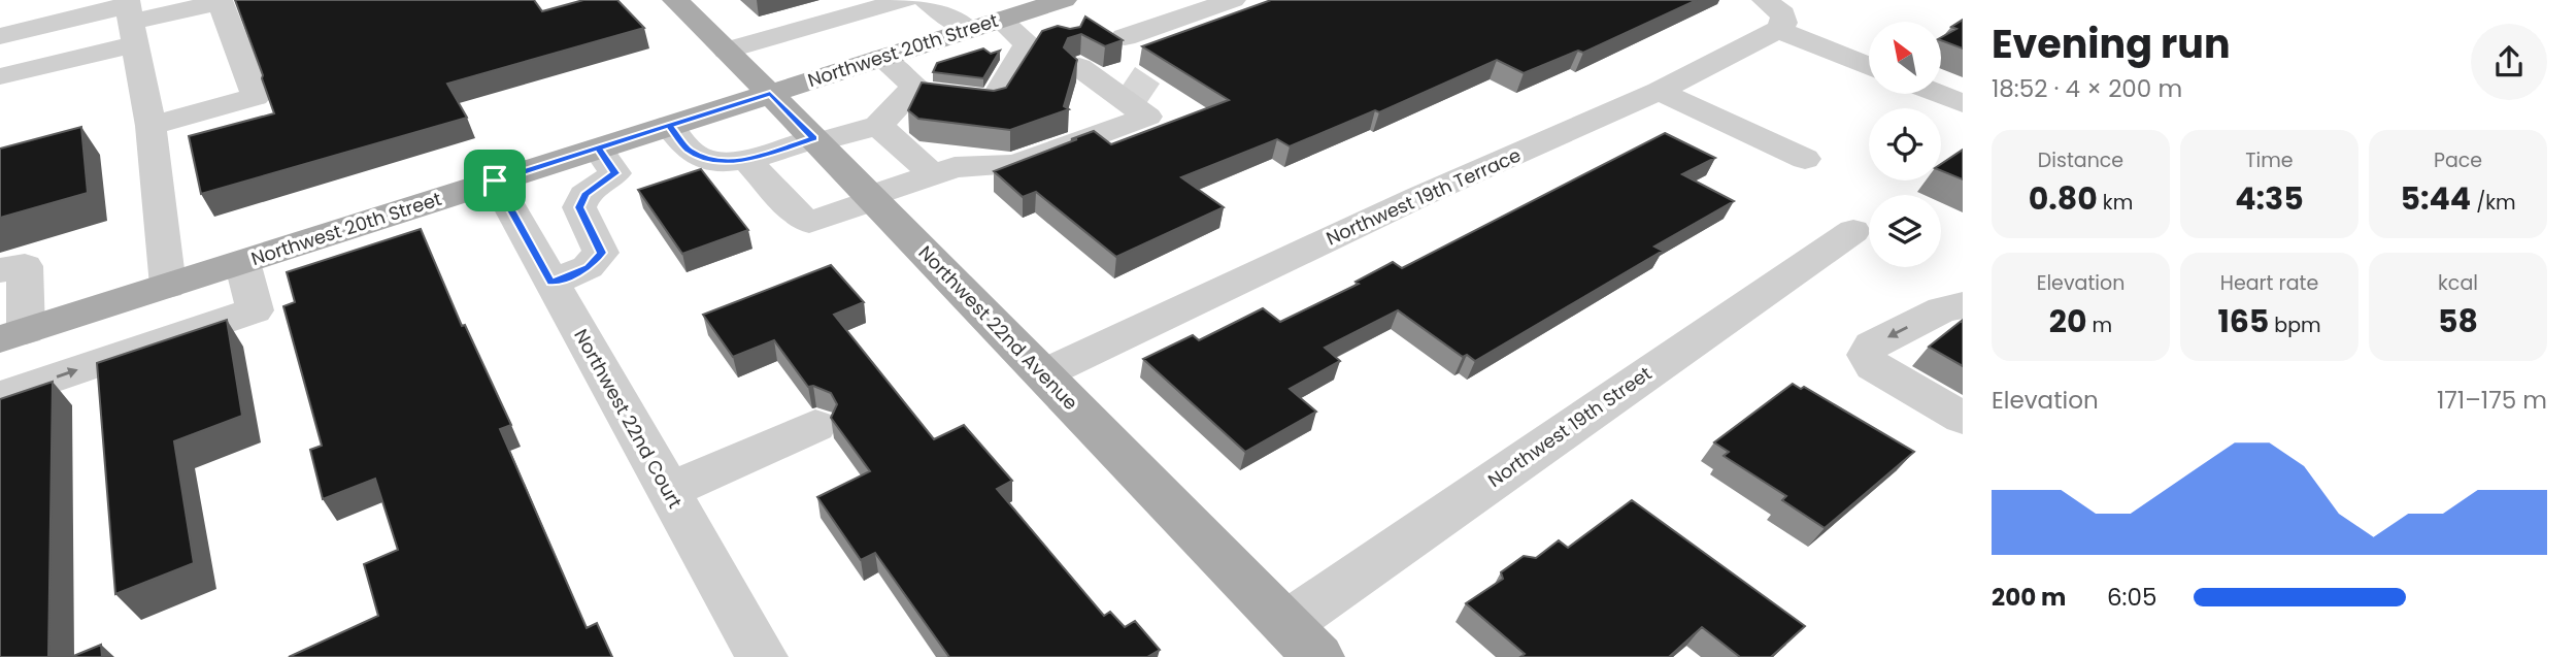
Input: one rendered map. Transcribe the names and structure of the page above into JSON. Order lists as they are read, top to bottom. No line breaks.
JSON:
{"streets":{"main road":["Northwest 20th Street","Northwest 22nd Avenue"],"street":["Northwest 19th Terrace","Northwest 22nd Court","Northwest 19th Street"]},"crossings":[["Northwest 20th Street","Northwest 22nd Avenue"],["Northwest 20th Street","Northwest 22nd Court"],["Northwest 19th Terrace","Northwest 22nd Avenue"],["Northwest 22nd Avenue","Northwest 19th Street"]],"north":"top left","page":{"heading":["Evening run","18:52 · 4 × 200 m"],"stats":[["Distance","0.80 km"],["Time","4:35"],["Pace","5:44 /km"],["Elevation","20 m"],["Heart rate","165 bpm"],["kcal","58"]],"chart":["Elevation","171–175 m"],"list":[{"name":"200 m","note":"6:05"}]}}
